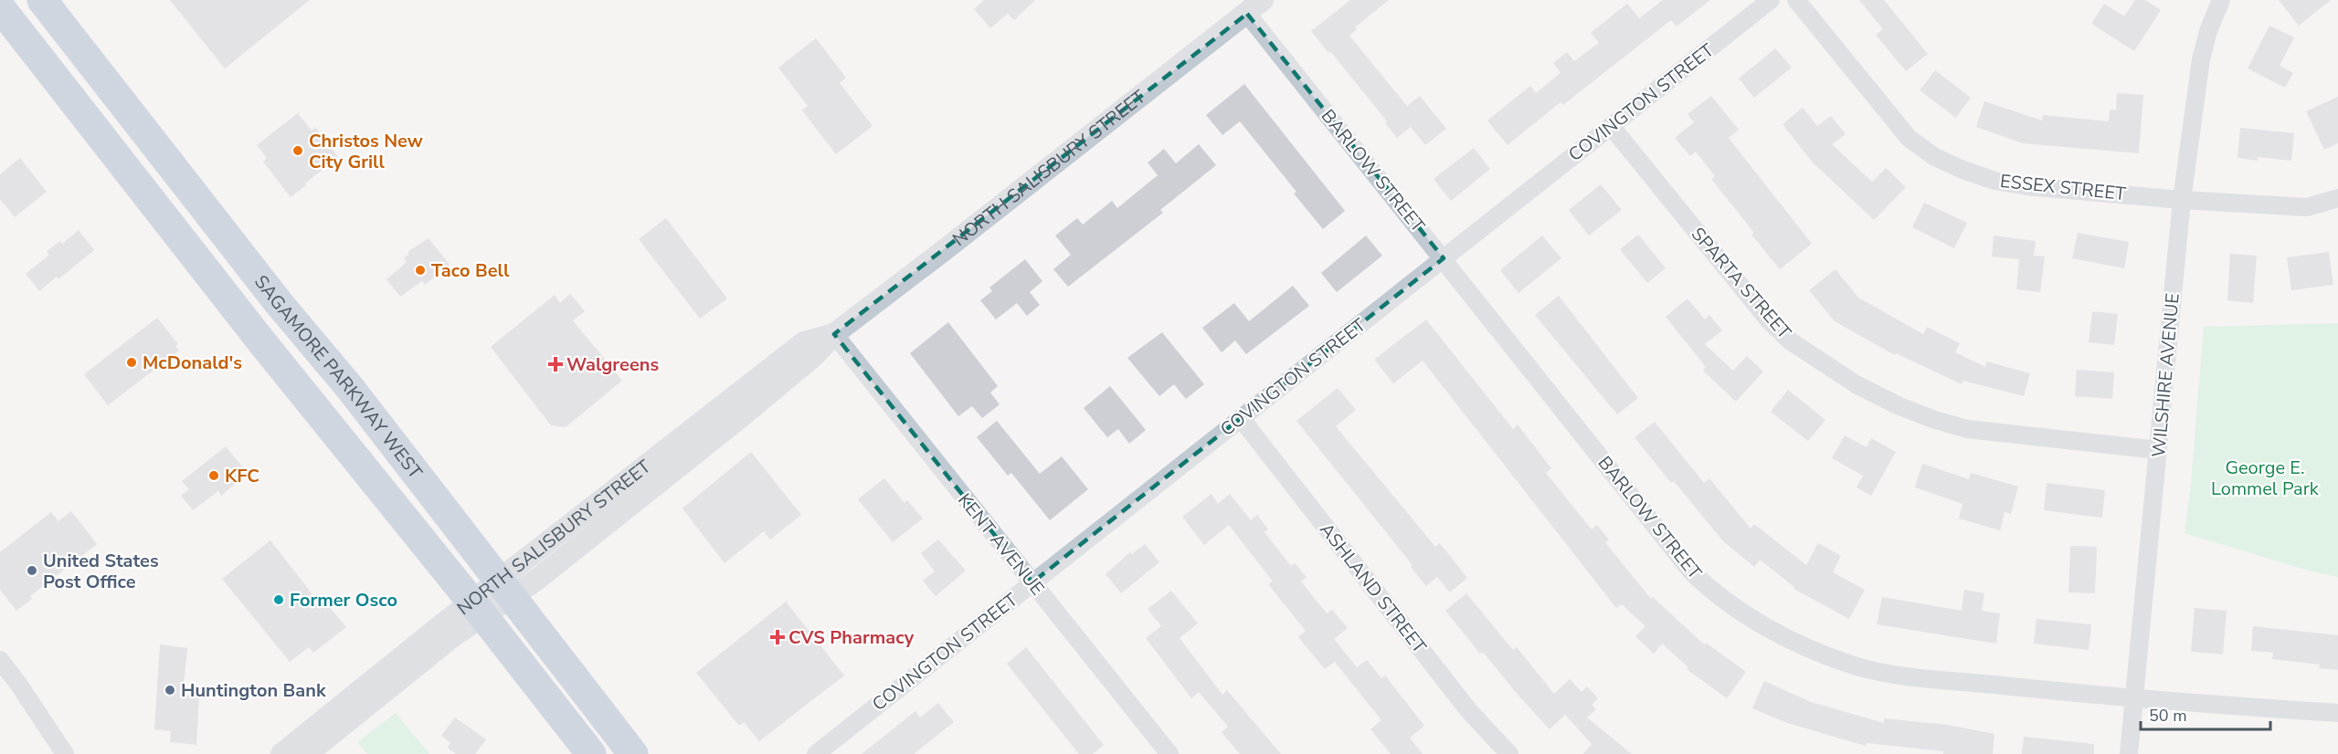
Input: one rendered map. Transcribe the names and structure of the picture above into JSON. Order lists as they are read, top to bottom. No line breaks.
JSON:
{"streets":{"highway":["SAGAMORE PARKWAY WEST"],"street":["COVINGTON STREET","NORTH SALISBURY STREET","BARLOW STREET","ESSEX STREET","SPARTA STREET","WILSHIRE AVENUE","KENT AVENUE","ASHLAND STREET"]},"crossings":[["COVINGTON STREET","BARLOW STREET"],["COVINGTON STREET","SPARTA STREET"],["COVINGTON STREET","KENT AVENUE"],["COVINGTON STREET","ASHLAND STREET"],["NORTH SALISBURY STREET","BARLOW STREET"],["NORTH SALISBURY STREET","SAGAMORE PARKWAY WEST"],["NORTH SALISBURY STREET","KENT AVENUE"],["BARLOW STREET","WILSHIRE AVENUE"],["ESSEX STREET","WILSHIRE AVENUE"],["SPARTA STREET","WILSHIRE AVENUE"]],"parks":["George E. Lommel Park"],"places":{"other":["Christos New City Grill","Taco Bell","McDonald's","KFC","United States Post Office","Former Osco","Huntington Bank"],"health":["Walgreens","CVS Pharmacy"]},"scale_bar":"50 m"}
